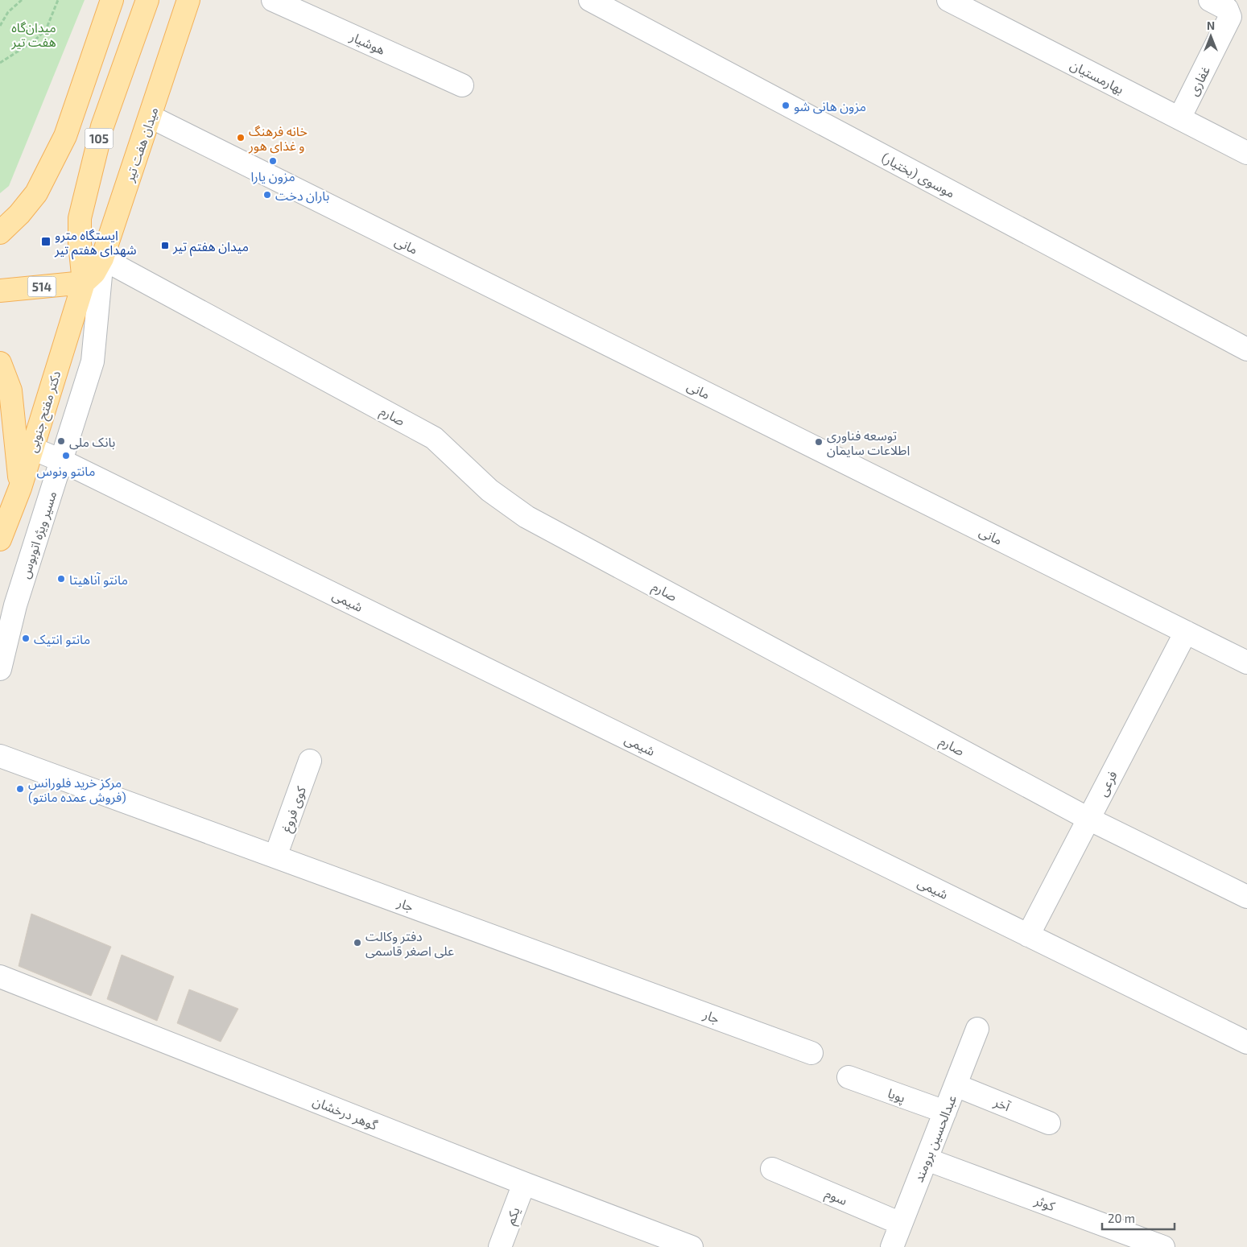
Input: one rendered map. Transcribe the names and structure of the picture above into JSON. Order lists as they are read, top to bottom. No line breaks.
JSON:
{"streets":{"main road":["105","میدان هفت تیر","514","دکتر مفتح جنوبی"],"street":["هوشیار","بهارمستیان","غفاری","موسوی (بختیار)","مانی","صارم","مسیر ویژه اتوبوس","شیمی","فرعی","کوی فروغ","جار","پویا","آخر","گوهر درخشان","عبدالحسین برومند","سوم","کوثر","یکم"]},"crossings":[["بهارمستیان","غفاری"],["105","میدان هفت تیر"],["105","514"],["105","دکتر مفتح جنوبی"],["میدان هفت تیر","مانی"],["میدان هفت تیر","514"],["میدان هفت تیر","دکتر مفتح جنوبی"],["میدان هفت تیر","صارم"],["میدان هفت تیر","مسیر ویژه اتوبوس"],["مانی","فرعی"],["514","دکتر مفتح جنوبی"],["دکتر مفتح جنوبی","شیمی"],["صارم","مسیر ویژه اتوبوس"],["صارم","فرعی"],["مسیر ویژه اتوبوس","شیمی"],["شیمی","فرعی"],["کوی فروغ","جار"],["پویا","عبدالحسین برومند"],["آخر","عبدالحسین برومند"],["گوهر درخشان","یکم"],["عبدالحسین برومند","سوم"],["عبدالحسین برومند","کوثر"]],"parks":["میدان‌گاه هفت تیر"],"places":{"other":["مزون هانی شو","خانه فرهنگ و غذای هور","مزون یارا","باران دخت","بانک ملی","توسعه فناوری اطلاعات سایمان","مانتو ونوس","مانتو آناهیتا","مانتو انتیک","مرکز خرید فلورانس (فروش عمده مانتو)","دفتر وکالت علی اصغر قاسمی"],"transit":["ایستگاه مترو شهدای هفتم تیر","میدان هفتم تیر"]},"scale_bar":"20 m","north":"top"}
